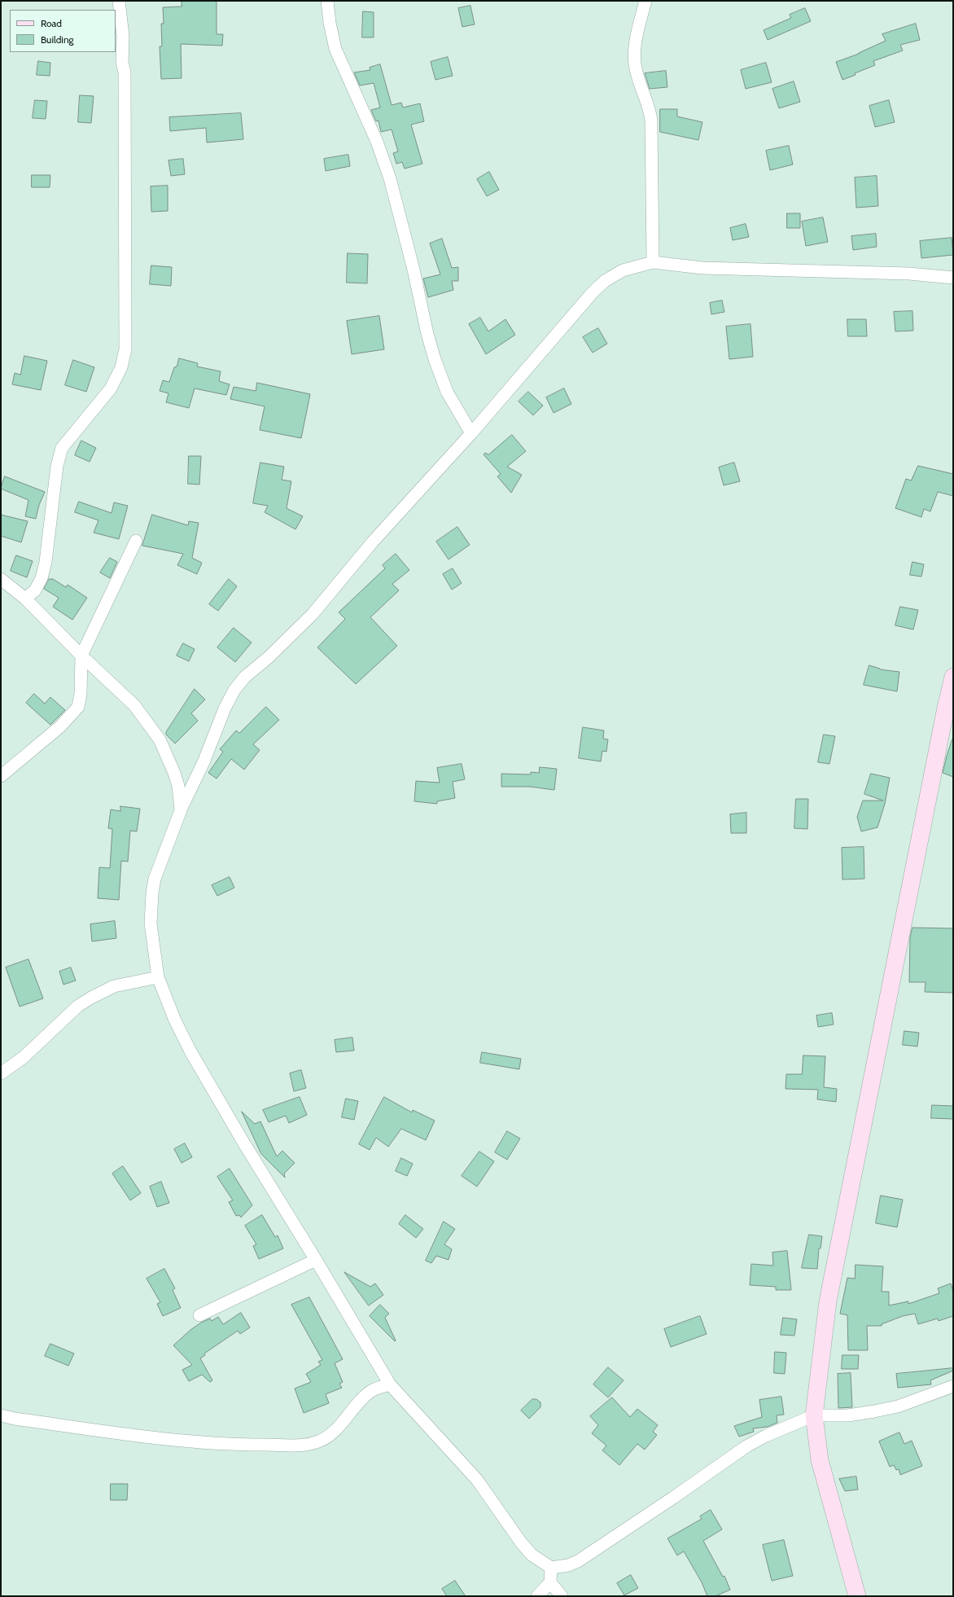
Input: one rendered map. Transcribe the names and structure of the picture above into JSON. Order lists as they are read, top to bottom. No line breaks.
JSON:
{"legend":["Road","Building"]}
